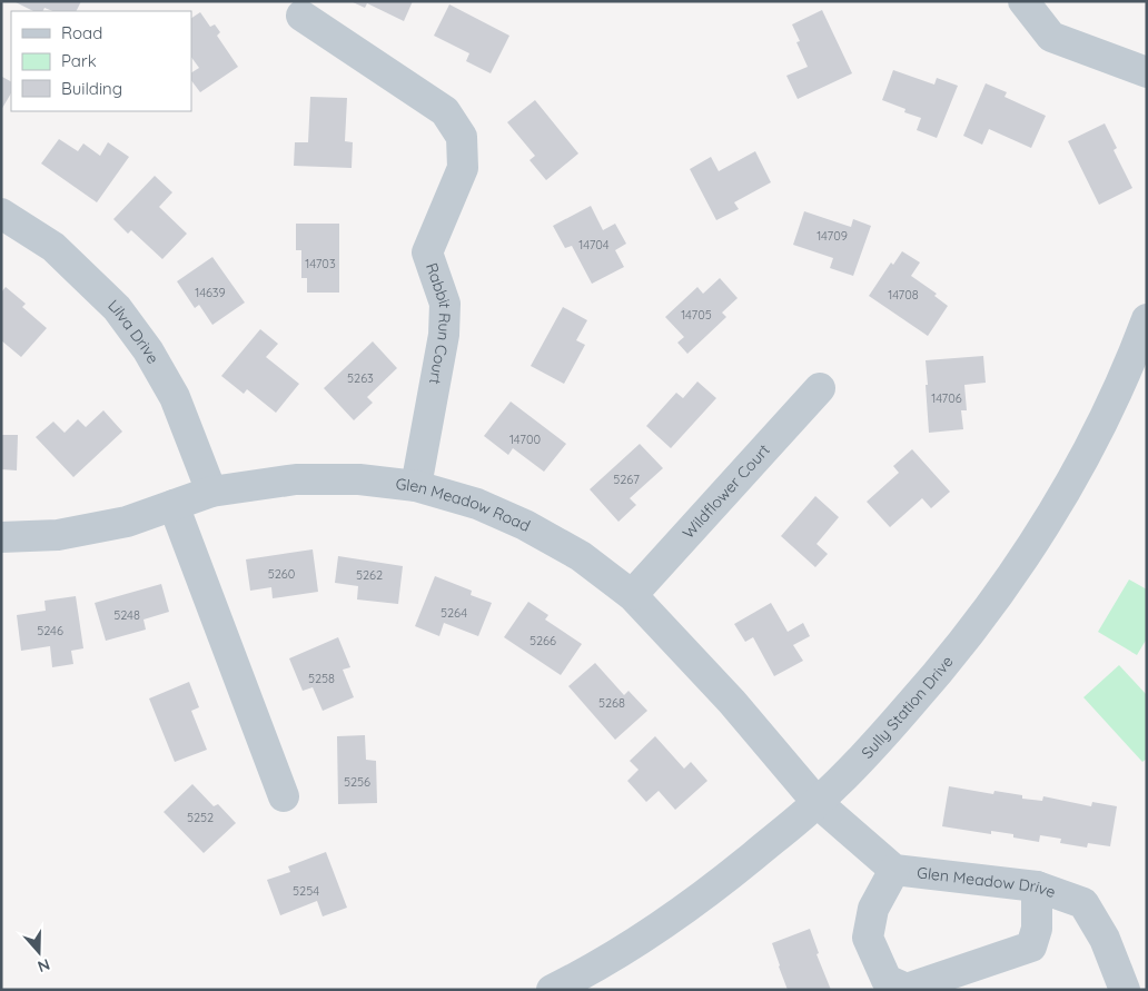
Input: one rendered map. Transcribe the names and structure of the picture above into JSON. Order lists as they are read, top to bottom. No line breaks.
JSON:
{"streets":{"street":["Rabbit Run Court","Lilva Drive","Wildflower Court","Glen Meadow Road","Sully Station Drive","Glen Meadow Drive"]},"crossings":[["Rabbit Run Court","Glen Meadow Road"],["Lilva Drive","Glen Meadow Road"],["Wildflower Court","Glen Meadow Road"],["Glen Meadow Road","Sully Station Drive"]],"house_numbers":["14709","14704","14703","14639","14708","14705","5263","14706","14700","5267","5260","5262","5264","5248","5246","5266","5258","5268","5256","5252","5254"],"legend":["Road","Park","Building"],"north":"bottom"}
